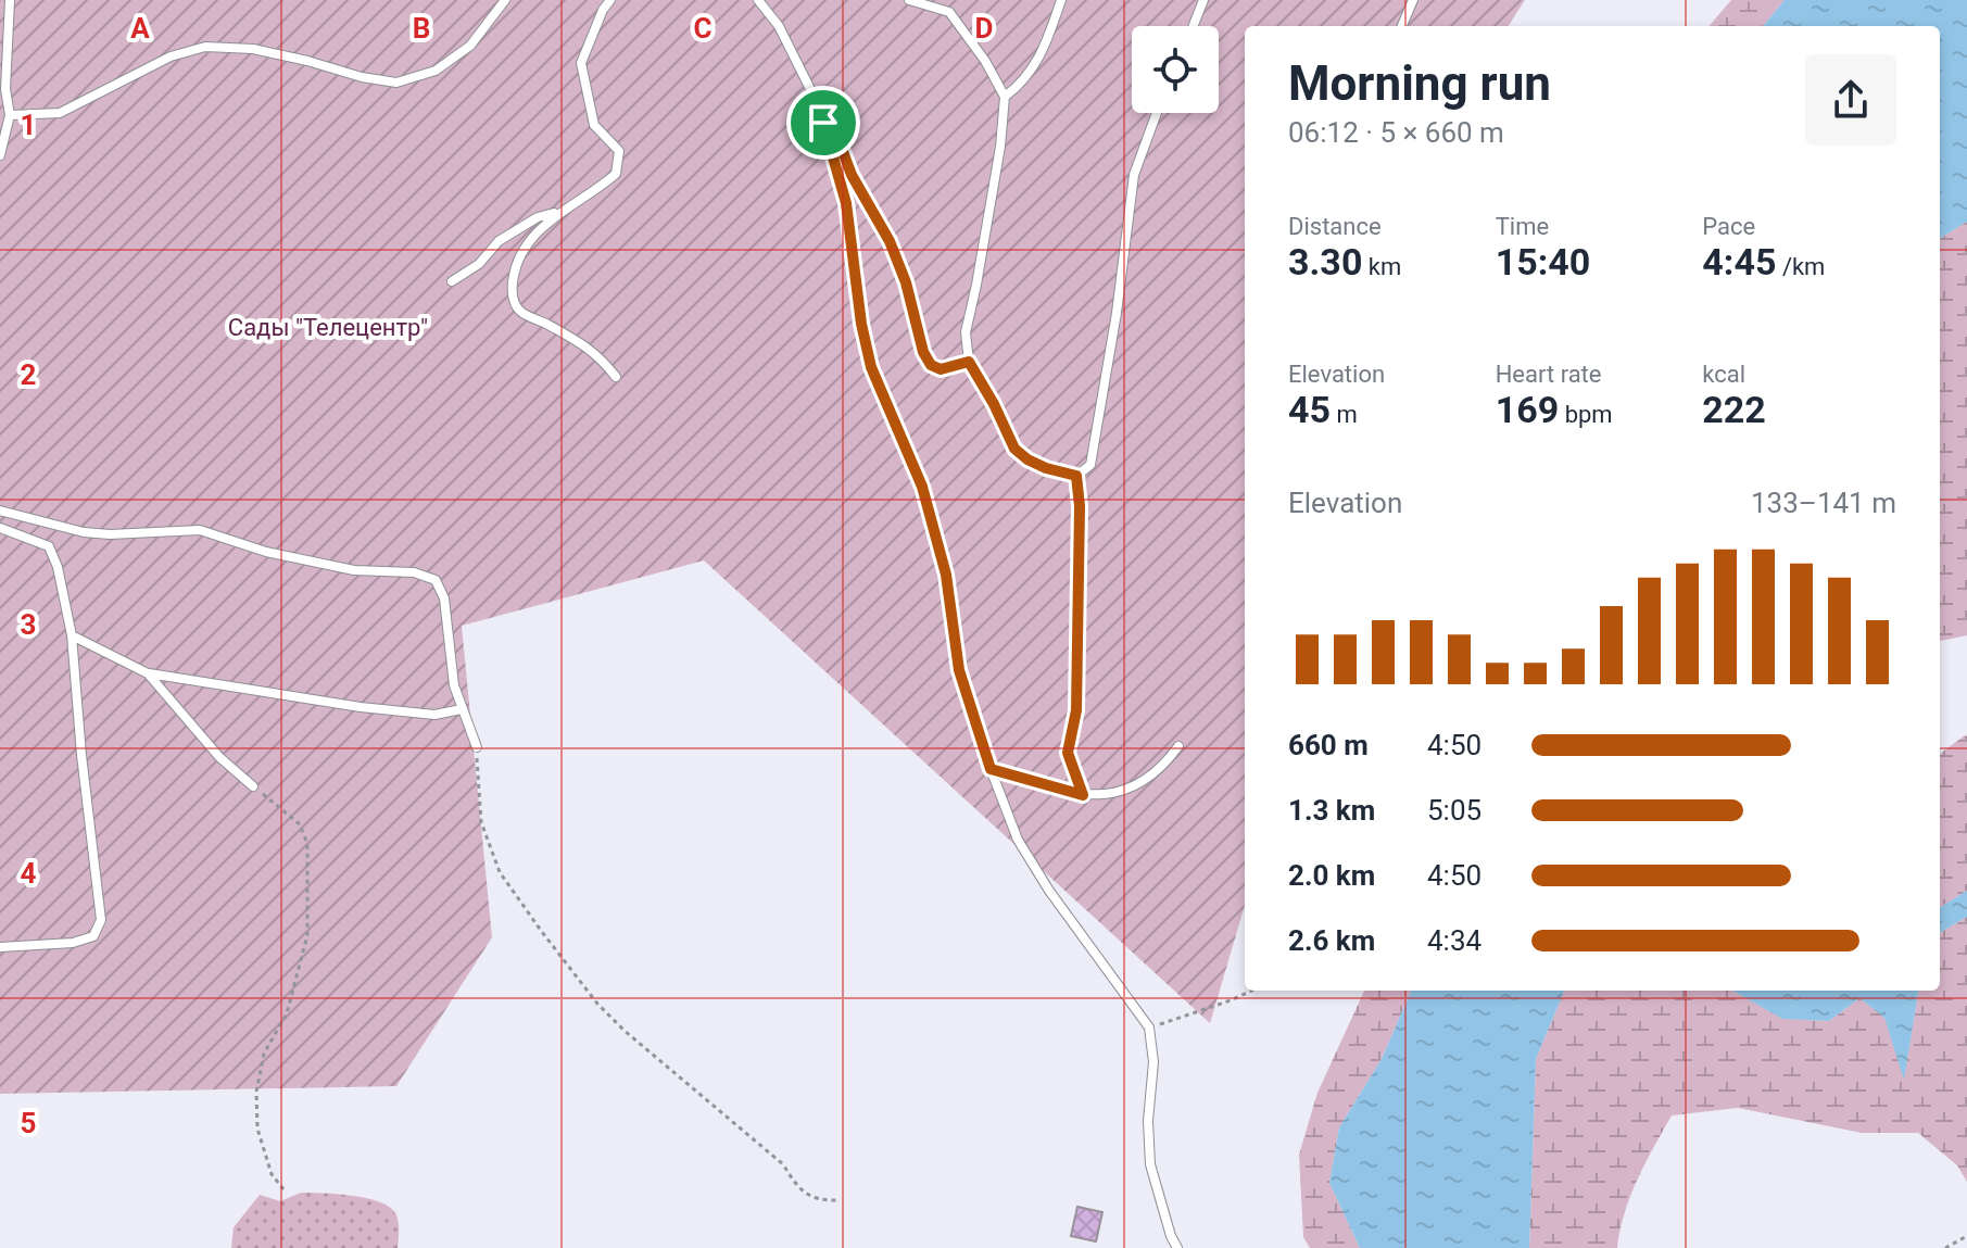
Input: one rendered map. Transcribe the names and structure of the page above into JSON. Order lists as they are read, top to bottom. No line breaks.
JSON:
{"parks":["Сады \"Телецентр\""],"page":{"heading":["Morning run","06:12 · 5 × 660 m"],"stats":[["Distance","3.30 km"],["Time","15:40"],["Pace","4:45 /km"],["Elevation","45 m"],["Heart rate","169 bpm"],["kcal","222"]],"chart":["Elevation","133–141 m"],"list":[{"name":"660 m","note":"4:50"},{"name":"1.3 km","note":"5:05"},{"name":"2.0 km","note":"4:50"},{"name":"2.6 km","note":"4:34"}]},"grid":{"columns":["A","B","C","D"],"rows":["1","2","3","4","5"]}}
